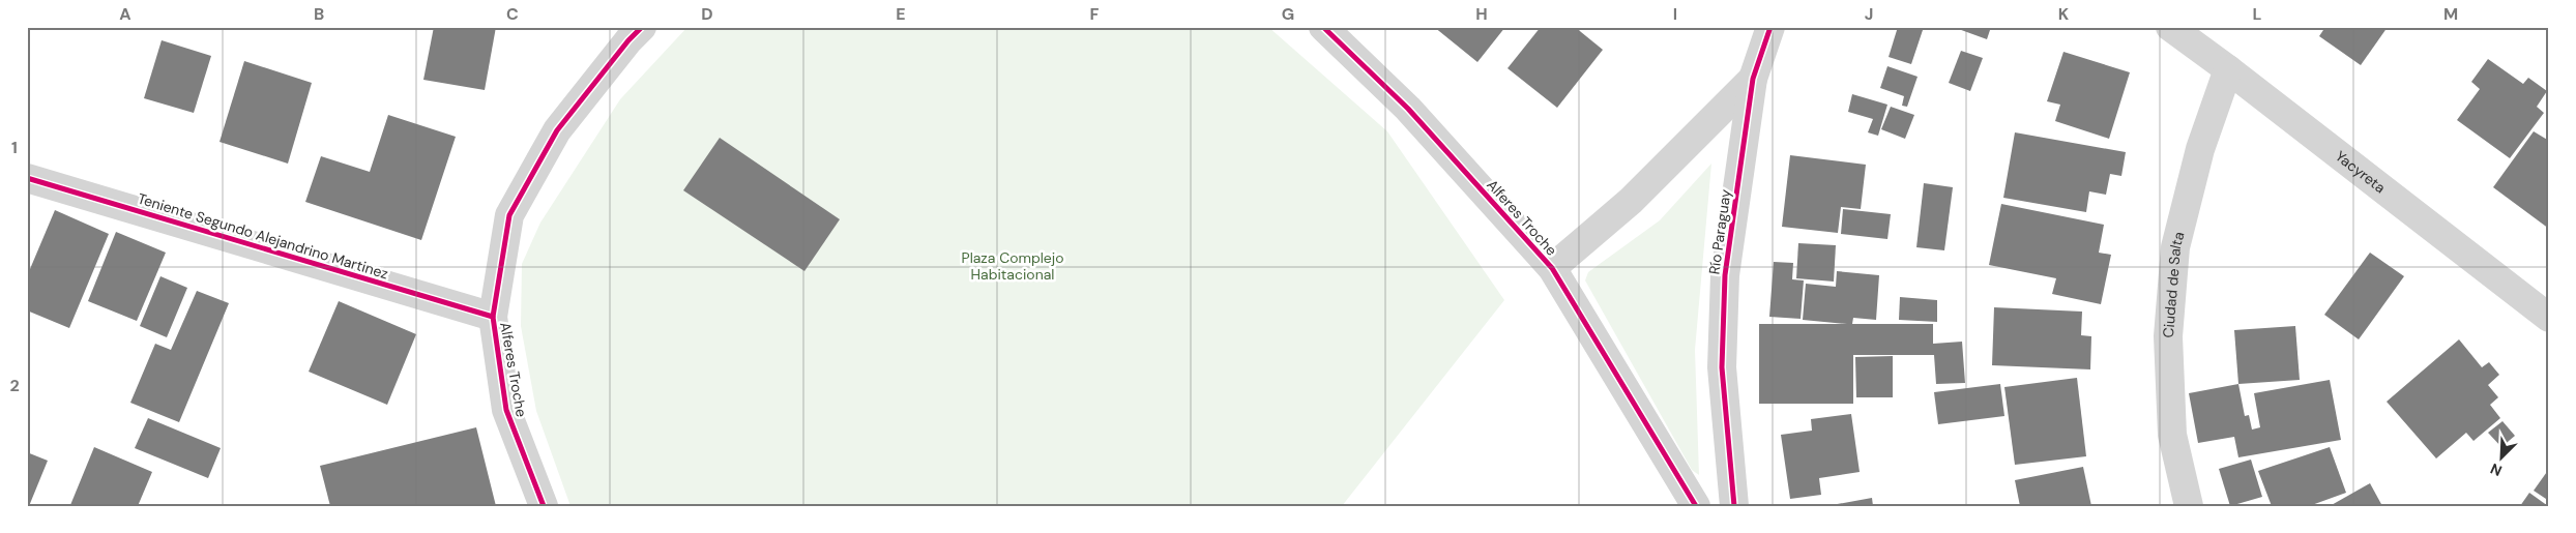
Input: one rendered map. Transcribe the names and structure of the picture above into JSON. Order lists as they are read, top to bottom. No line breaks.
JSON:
{"streets":{"street":["Yacyreta","Alferes Troche","Río Paraguay","Teniente Segundo Alejandrino Martinez","Ciudad de Salta"]},"crossings":[["Yacyreta","Ciudad de Salta"],["Alferes Troche","Teniente Segundo Alejandrino Martinez"]],"parks":["Plaza Complejo Habitacional"],"north":"bottom left","grid":{"columns":["A","B","C","D","E","F","G","H","I","J","K","L","M"],"rows":["1","2"]}}
